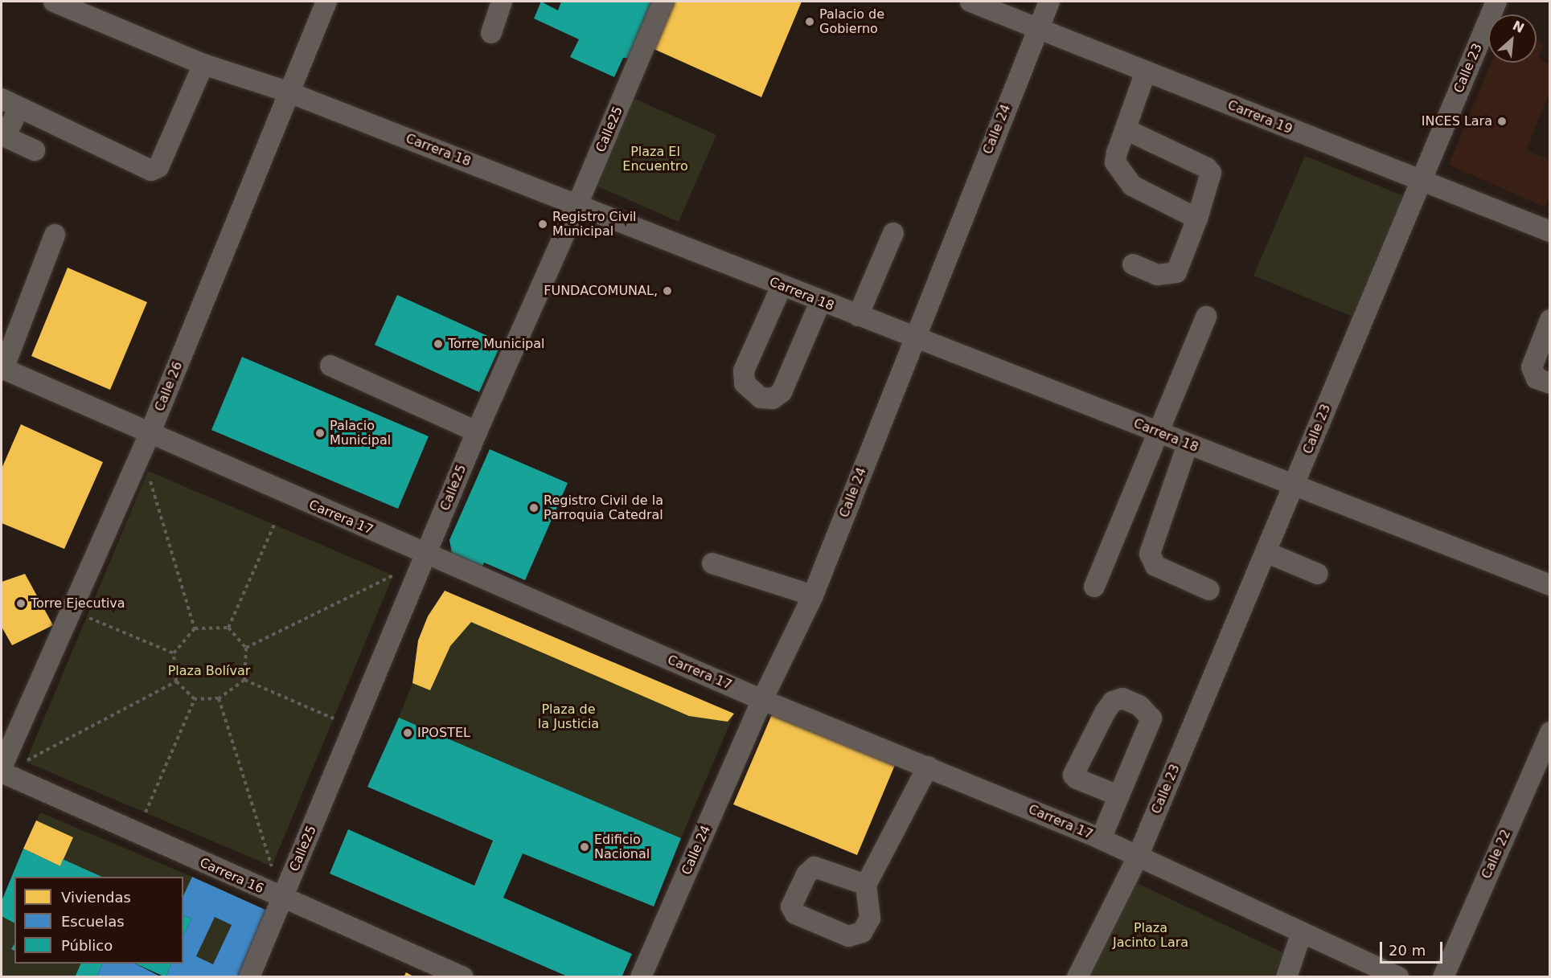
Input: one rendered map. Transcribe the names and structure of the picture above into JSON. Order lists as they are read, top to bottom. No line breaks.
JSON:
{"streets":{"street":["Calle 23","Carrera 19","Calle25","Calle 24","Carrera 18","Calle 26","Carrera 17","Calle 22","Carrera 16"]},"crossings":[["Calle 23","Carrera 19"],["Calle 23","Carrera 18"],["Calle 23","Carrera 17"],["Carrera 19","Calle 24"],["Calle25","Carrera 18"],["Calle25","Carrera 17"],["Calle25","Carrera 16"],["Calle 24","Carrera 18"],["Calle 24","Carrera 17"],["Carrera 18","Calle 26"],["Calle 26","Carrera 17"]],"parks":["Plaza El Encuentro","Plaza Bolívar","Plaza de la Justicia","Plaza Jacinto Lara"],"places":["Palacio de Gobierno","INCES Lara","Registro Civil Municipal","FUNDACOMUNAL,","Torre Municipal","Palacio Municipal","Registro Civil de la Parroquia Catedral","Torre Ejecutiva","IPOSTEL","Edificio Nacional"],"legend":["Viviendas","Escuelas","Público"],"scale_bar":"20 m","north":"top right"}
